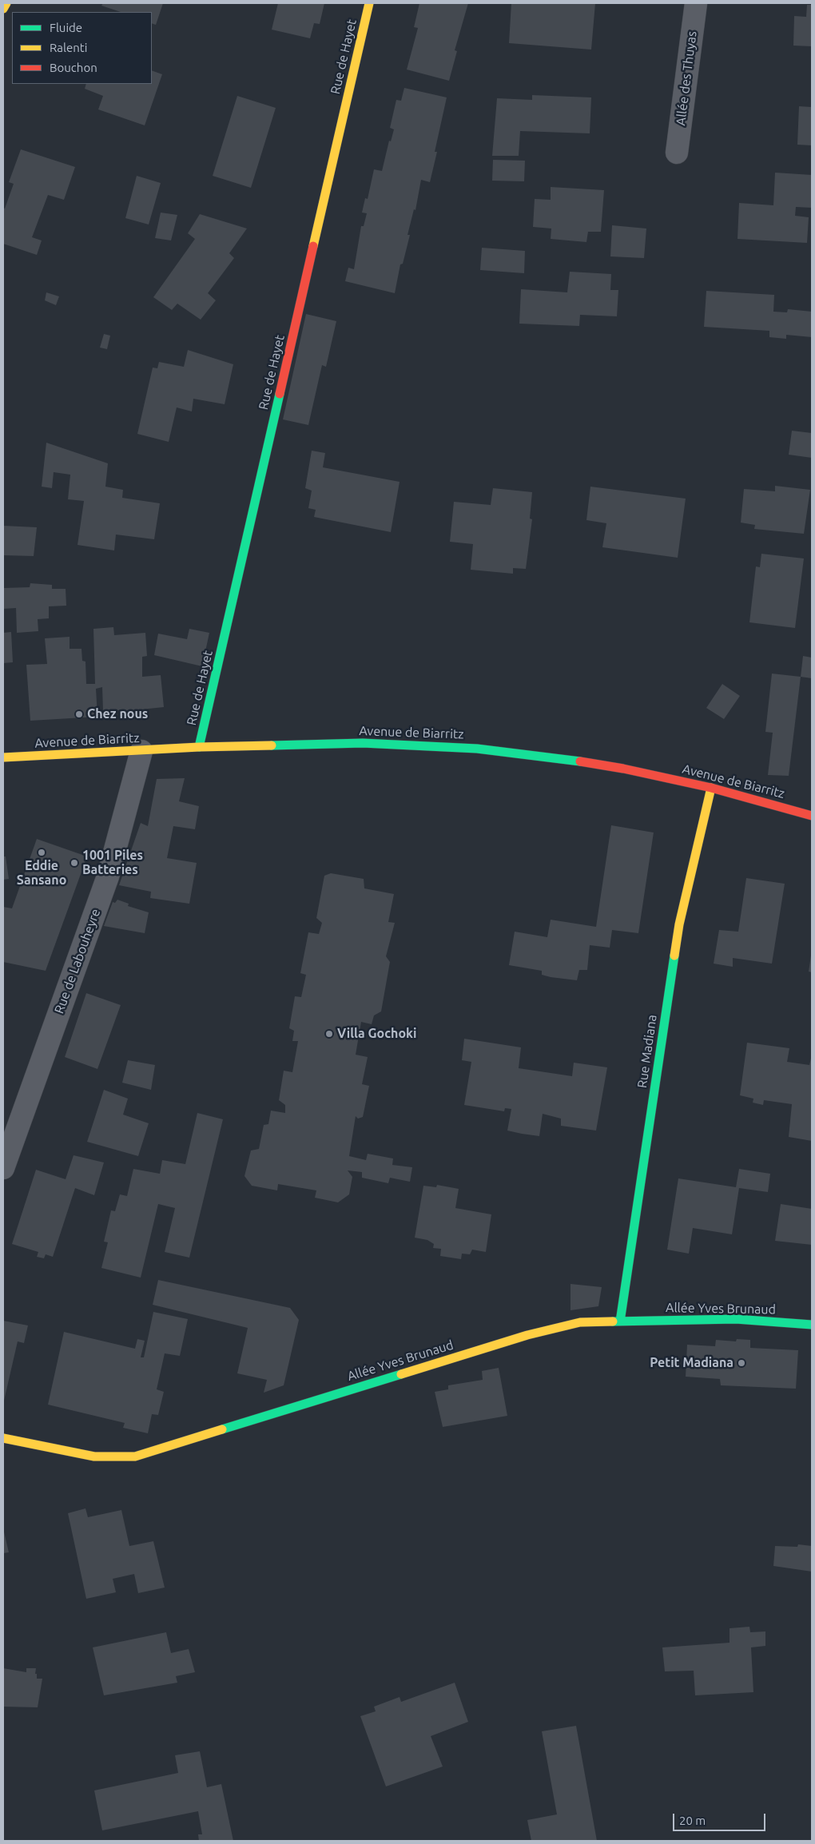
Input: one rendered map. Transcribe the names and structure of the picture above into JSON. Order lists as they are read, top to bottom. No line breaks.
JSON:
{"streets":{"street":["Rue de Hayet","Allée des Thuyas","Avenue de Biarritz","Rue de Labouheyre","Rue Madiana","Allée Yves Brunaud"]},"crossings":[["Rue de Hayet","Avenue de Biarritz"],["Avenue de Biarritz","Rue de Labouheyre"],["Avenue de Biarritz","Rue Madiana"],["Rue Madiana","Allée Yves Brunaud"]],"places":["Chez nous","Eddie Sansano","1001 Piles Batteries","Villa Gochoki","Petit Madiana"],"legend":["Fluide","Ralenti","Bouchon"],"scale_bar":"20 m"}
